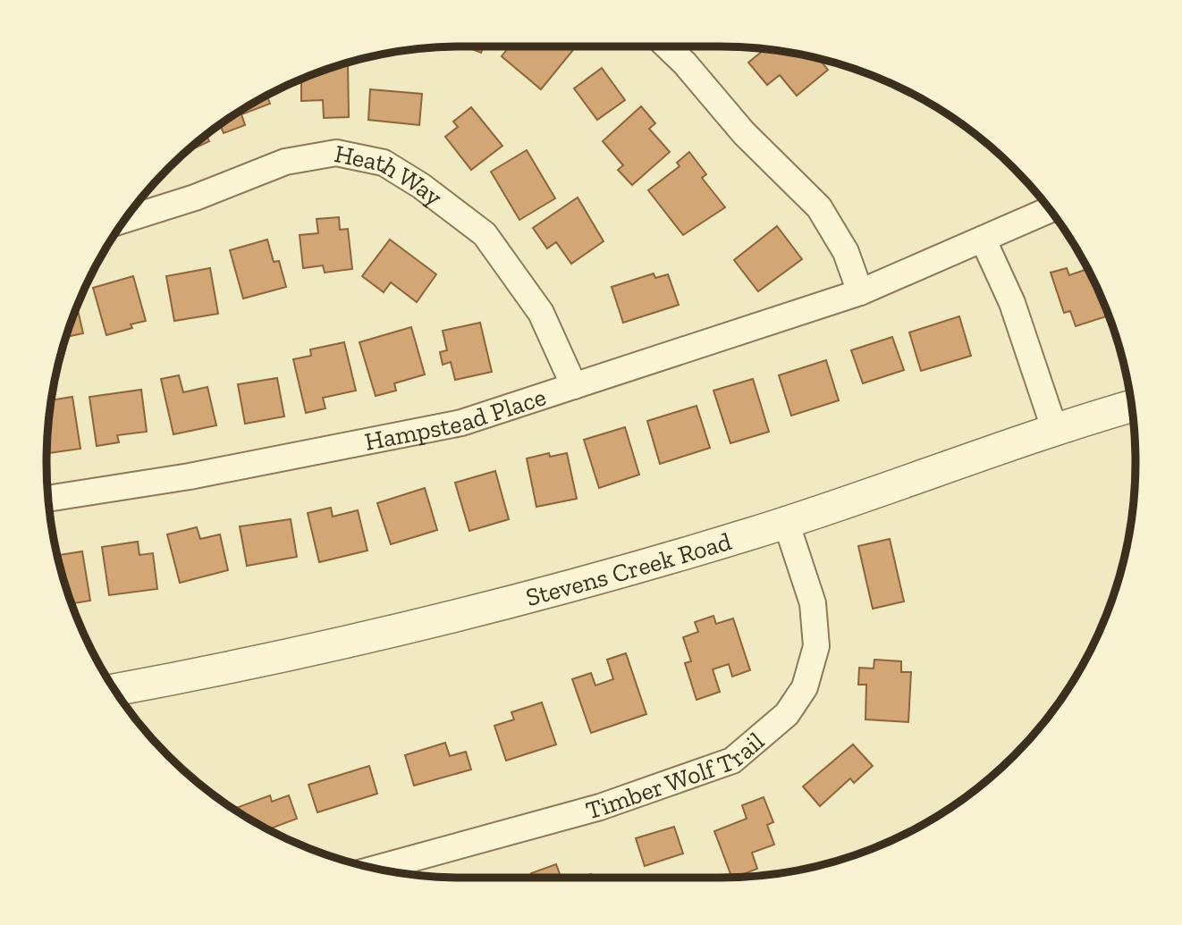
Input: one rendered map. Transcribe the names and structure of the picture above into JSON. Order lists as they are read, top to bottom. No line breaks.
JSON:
{"streets":{"street":["Heath Way","Hampstead Place","Stevens Creek Road","Timber Wolf Trail"]},"crossings":[["Heath Way","Hampstead Place"],["Stevens Creek Road","Timber Wolf Trail"]]}
